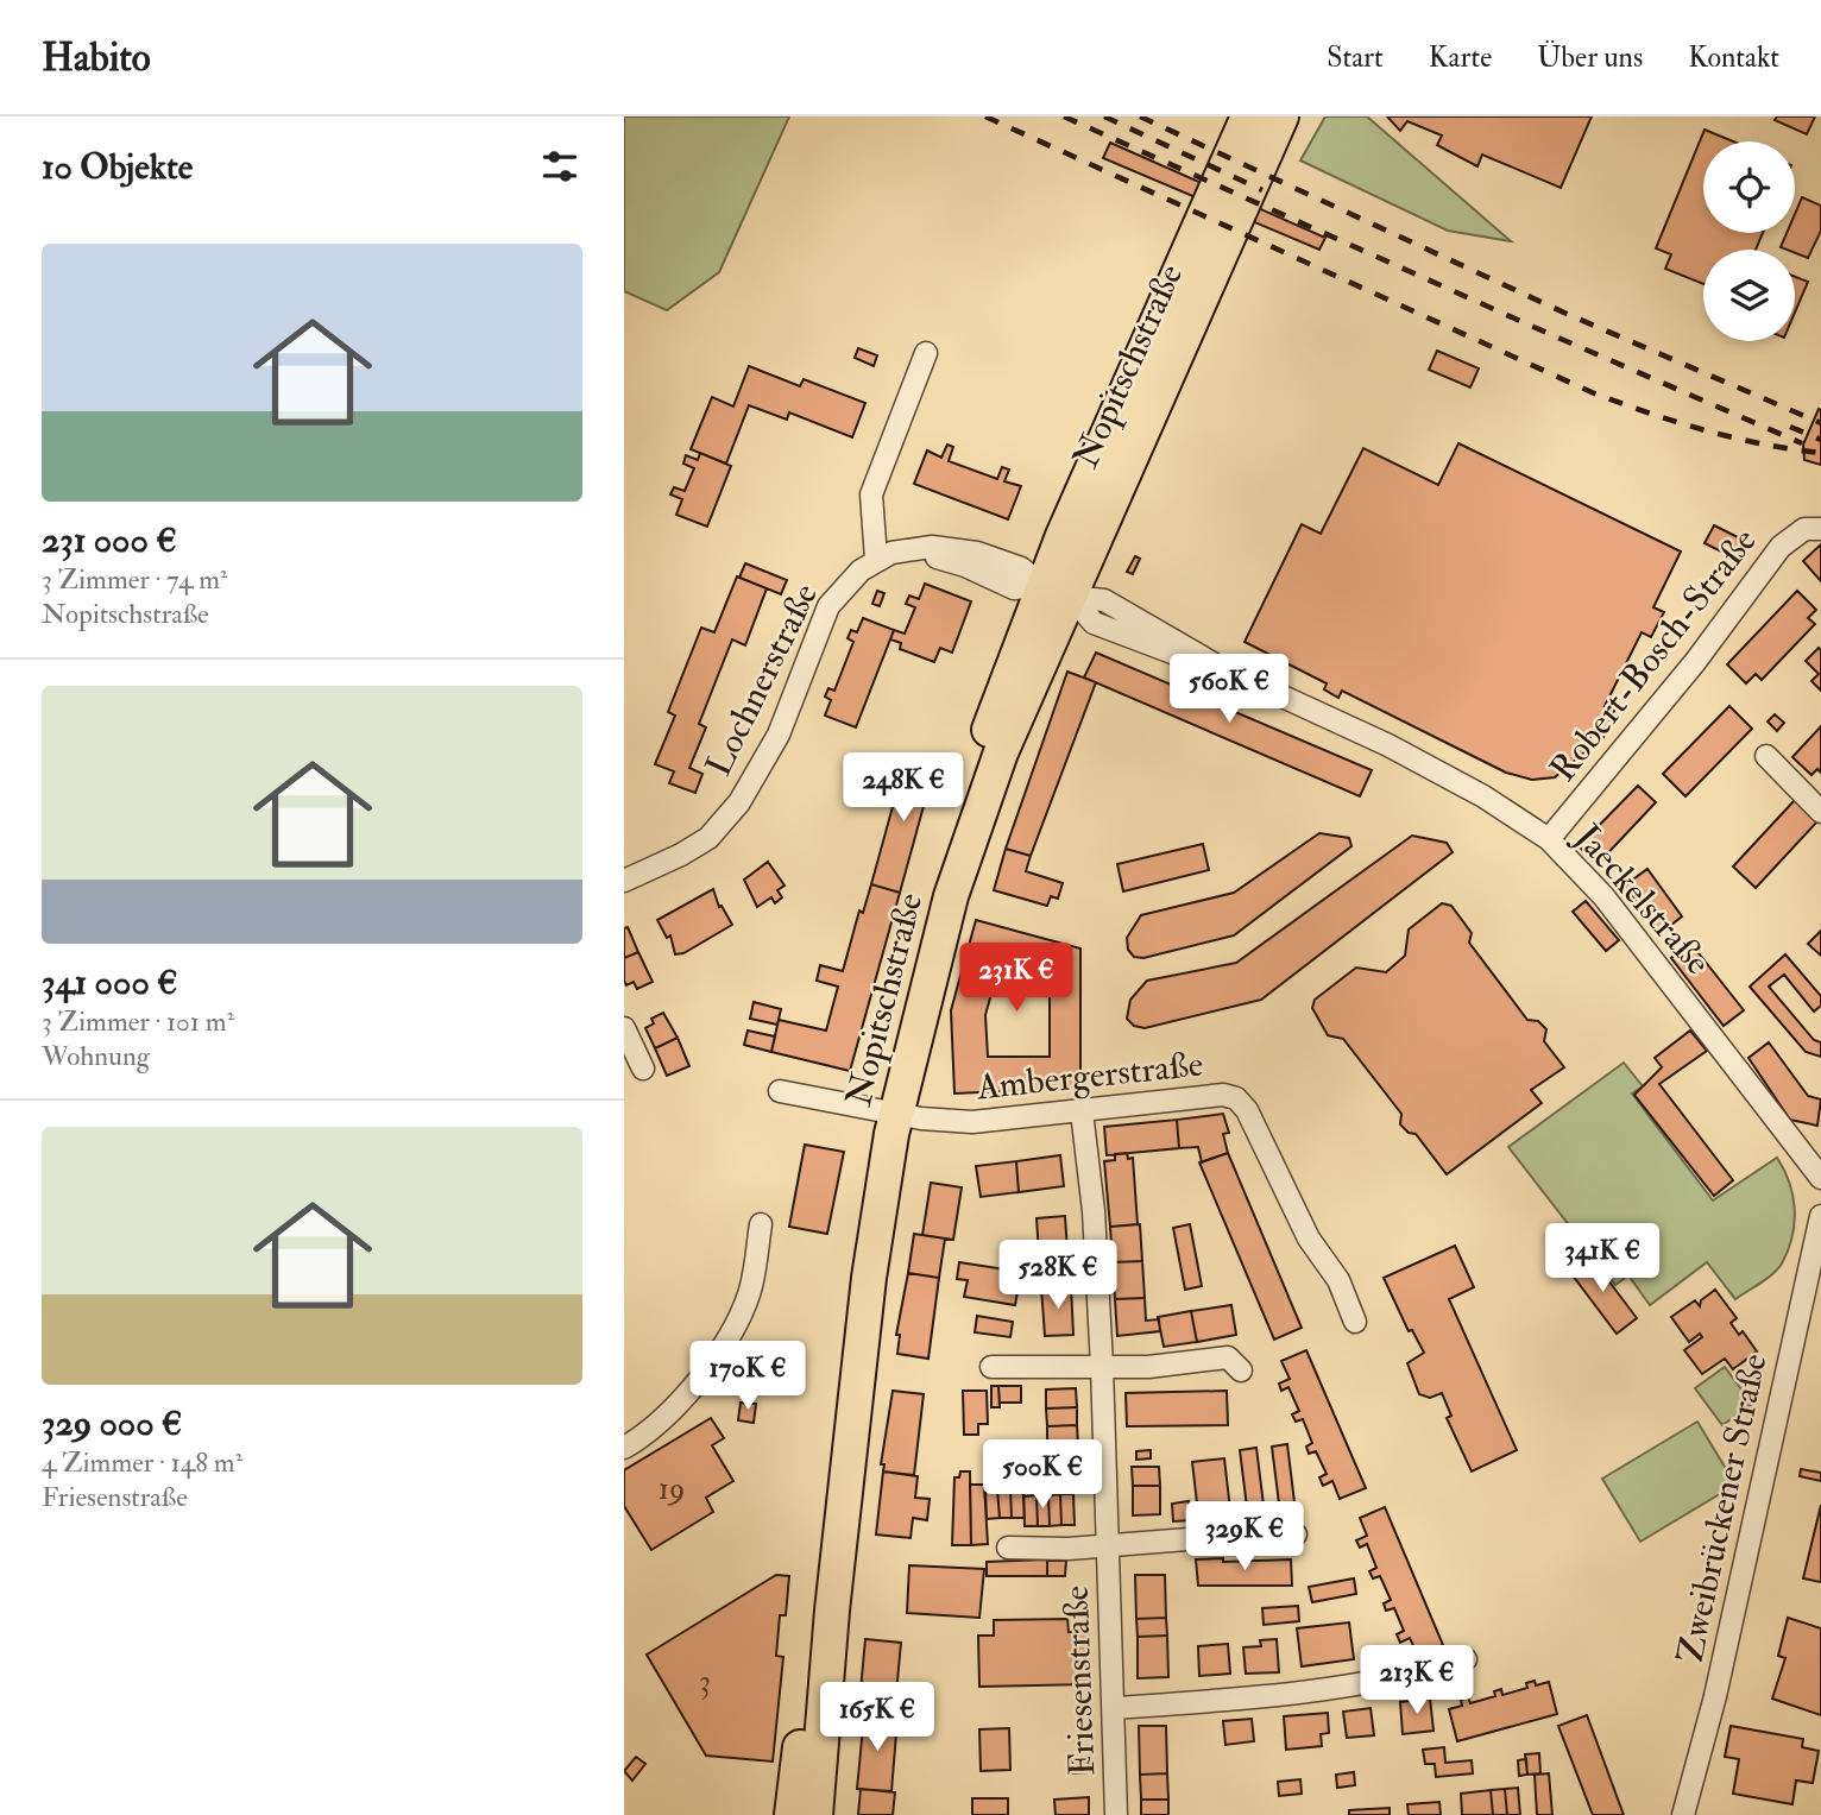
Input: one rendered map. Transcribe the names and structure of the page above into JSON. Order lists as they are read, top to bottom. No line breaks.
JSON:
{"streets":{"main road":["Nopitschstraße"],"street":["Robert-Bosch-Straße","Lochnerstraße","Jaeckelstraße","Ambergerstraße","Zweibrückener Straße","Friesenstraße"]},"crossings":[["Nopitschstraße","Lochnerstraße"],["Nopitschstraße","Jaeckelstraße"],["Nopitschstraße","Ambergerstraße"],["Robert-Bosch-Straße","Jaeckelstraße"],["Lochnerstraße","Jaeckelstraße"],["Ambergerstraße","Friesenstraße"]],"house_numbers":["19","3"],"page":{"header":"Habito","nav":["Start","Karte","Über uns","Kontakt"],"heading":"10 Objekte","list":[{"name":"231 000 €","note":"3 Zimmer · 74 m² · Nopitschstraße"},{"name":"341 000 €","note":"3 Zimmer · 101 m² · Wohnung"},{"name":"329 000 €","note":"4 Zimmer · 148 m² · Friesenstraße"}],"price":["560K €","248K €","231K €","341K €","528K €","170K €","500K €","329K €","213K €","165K €"]}}
